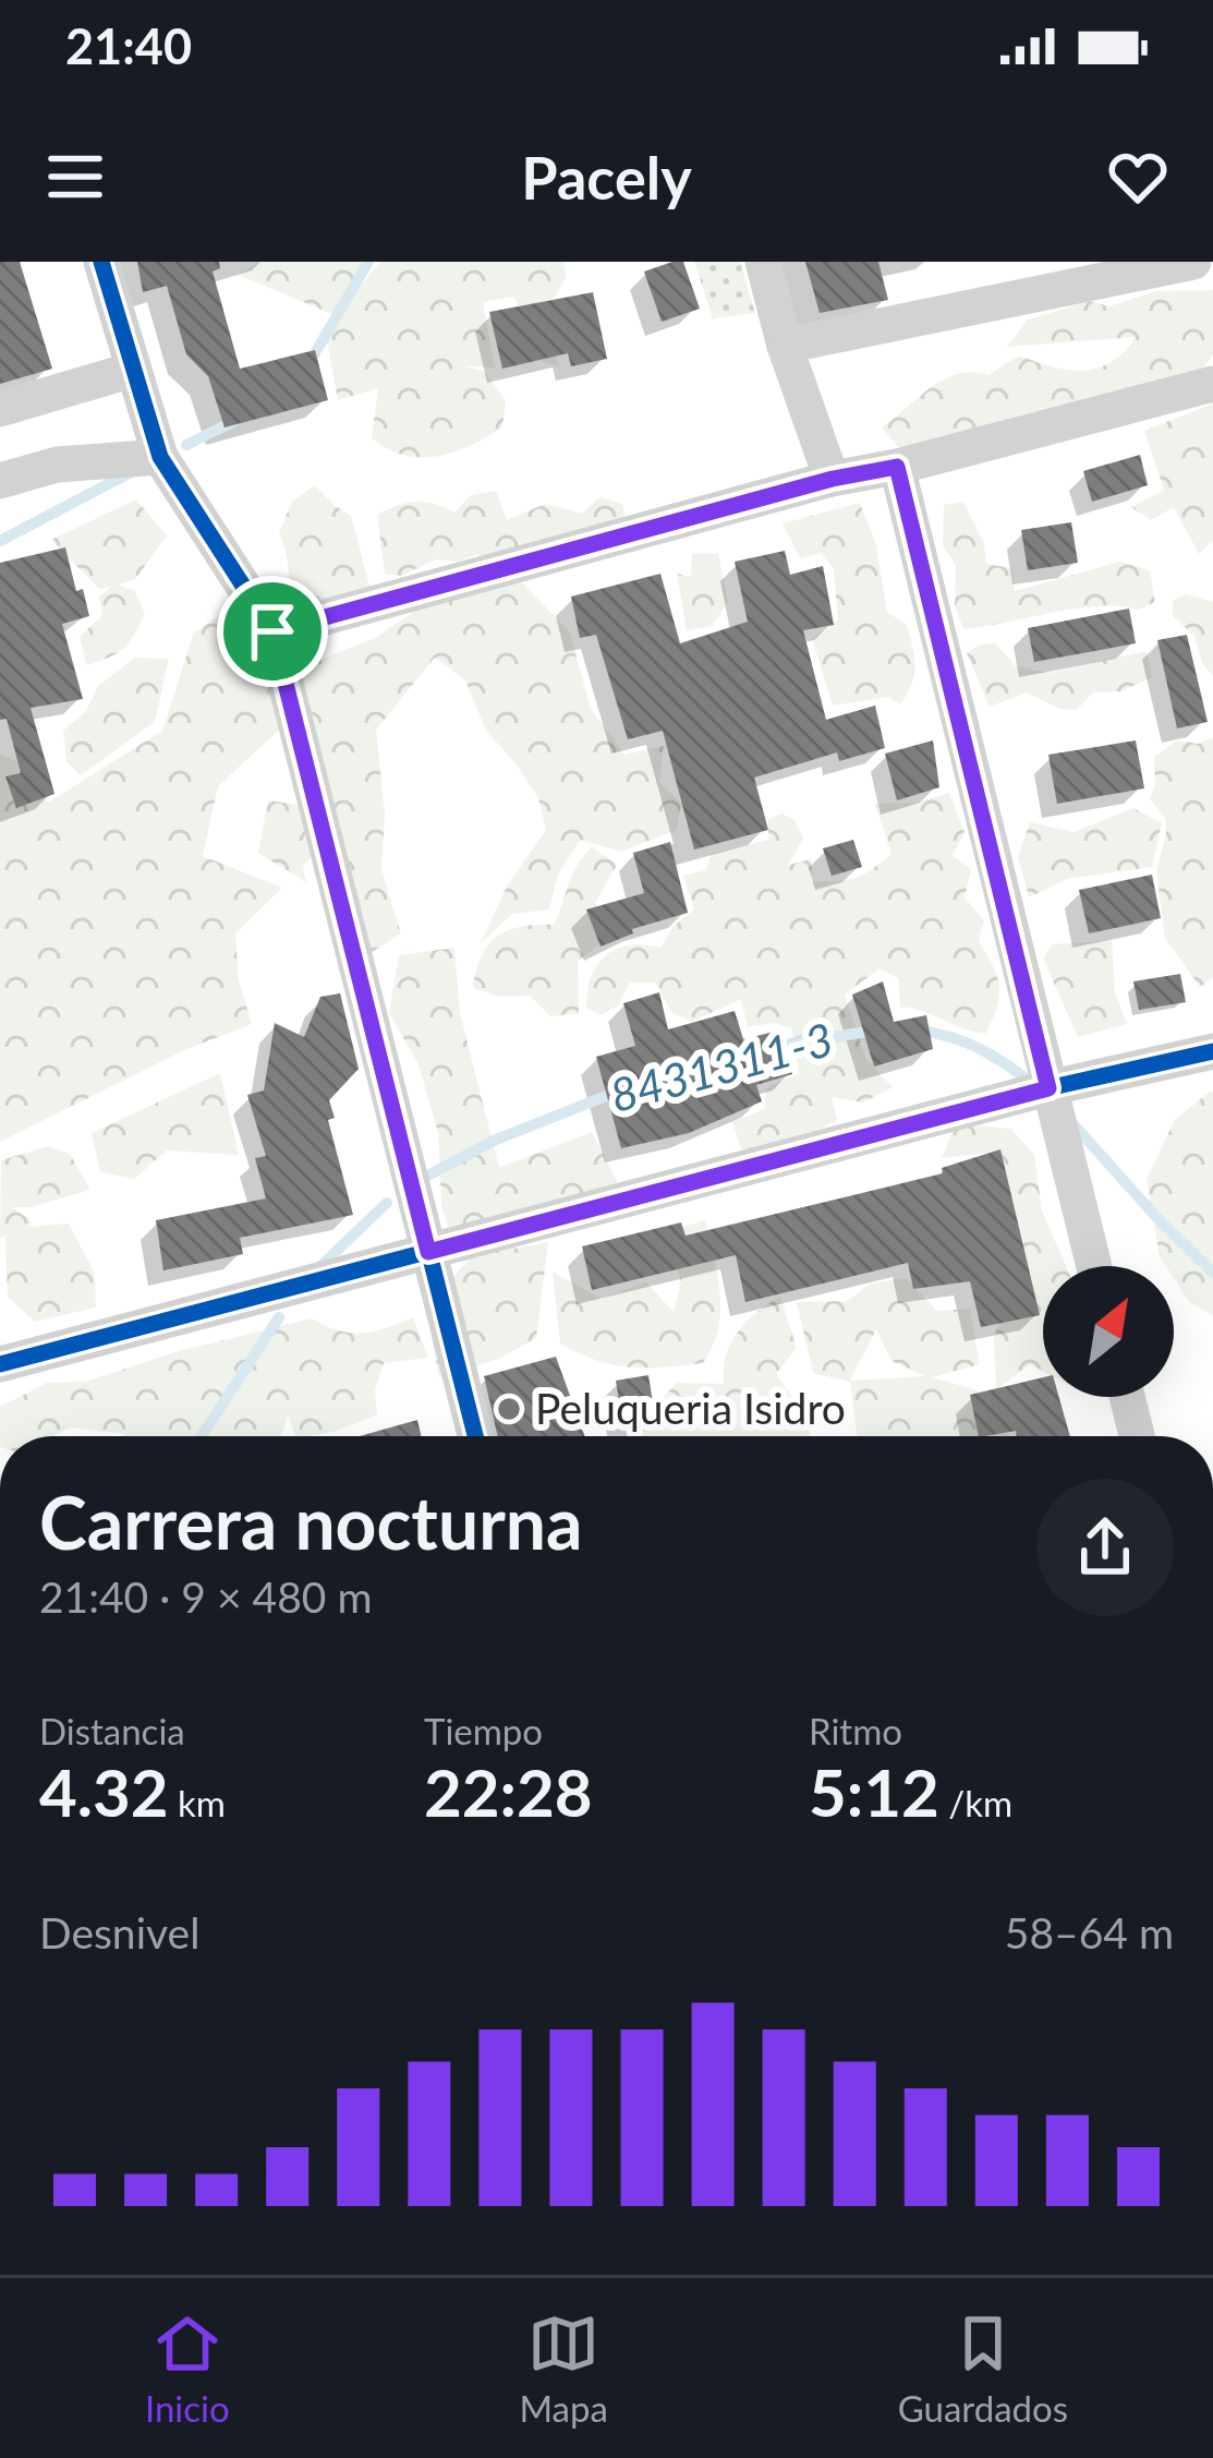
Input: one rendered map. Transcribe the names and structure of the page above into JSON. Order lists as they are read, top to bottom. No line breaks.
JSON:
{"water":["8431311-3"],"places":["Peluqueria Isidro"],"north":"top right","page":{"status":"21:40","header":"Pacely","heading":["Carrera nocturna","21:40 · 9 × 480 m"],"stats":[["Distancia","4.32 km"],["Tiempo","22:28"],["Ritmo","5:12 /km"]],"chart":["Desnivel","58–64 m"],"tabs":["Inicio","Mapa","Guardados"]}}
